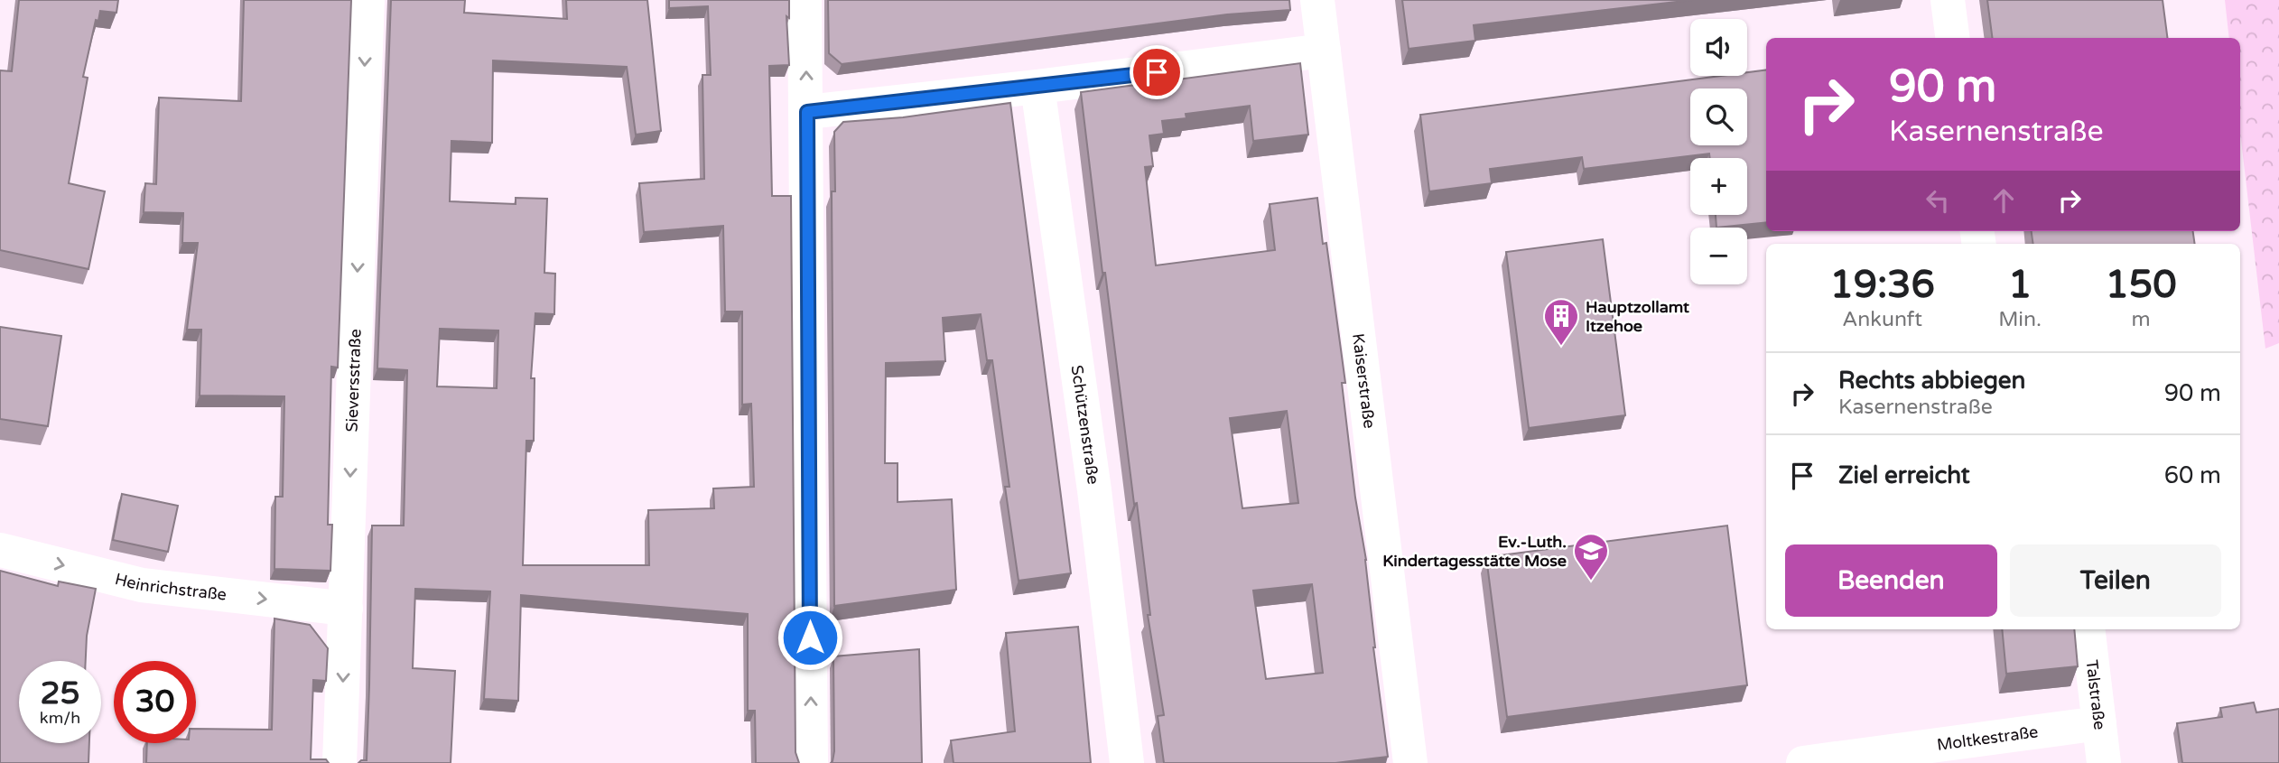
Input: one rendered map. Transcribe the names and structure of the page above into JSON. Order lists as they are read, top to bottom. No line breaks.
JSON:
{"streets":{"street":["Kaiserstraße","Sieversstraße","Schützenstraße","Heinrichstraße","Talstraße","Moltkestraße"]},"crossings":[["Sieversstraße","Heinrichstraße"],["Talstraße","Moltkestraße"]],"one_way":["Sieversstraße","Heinrichstraße"],"places":{"building":["Hauptzollamt Itzehoe"],"school or university":["Ev.-Luth. Kindertagesstätte Mose"]},"page":{"map_buttons":["+","−"],"turn":["90 m","Kasernenstraße"],"eta":["19:36","Ankunft","1","Min.","150","m"],"list":[{"name":"Rechts abbiegen","note":"Kasernenstraße","value":"90 m"},{"name":"Ziel erreicht","value":"60 m"}],"buttons":["Beenden","Teilen"],"speed":"25 km/h","limit":"30"}}
